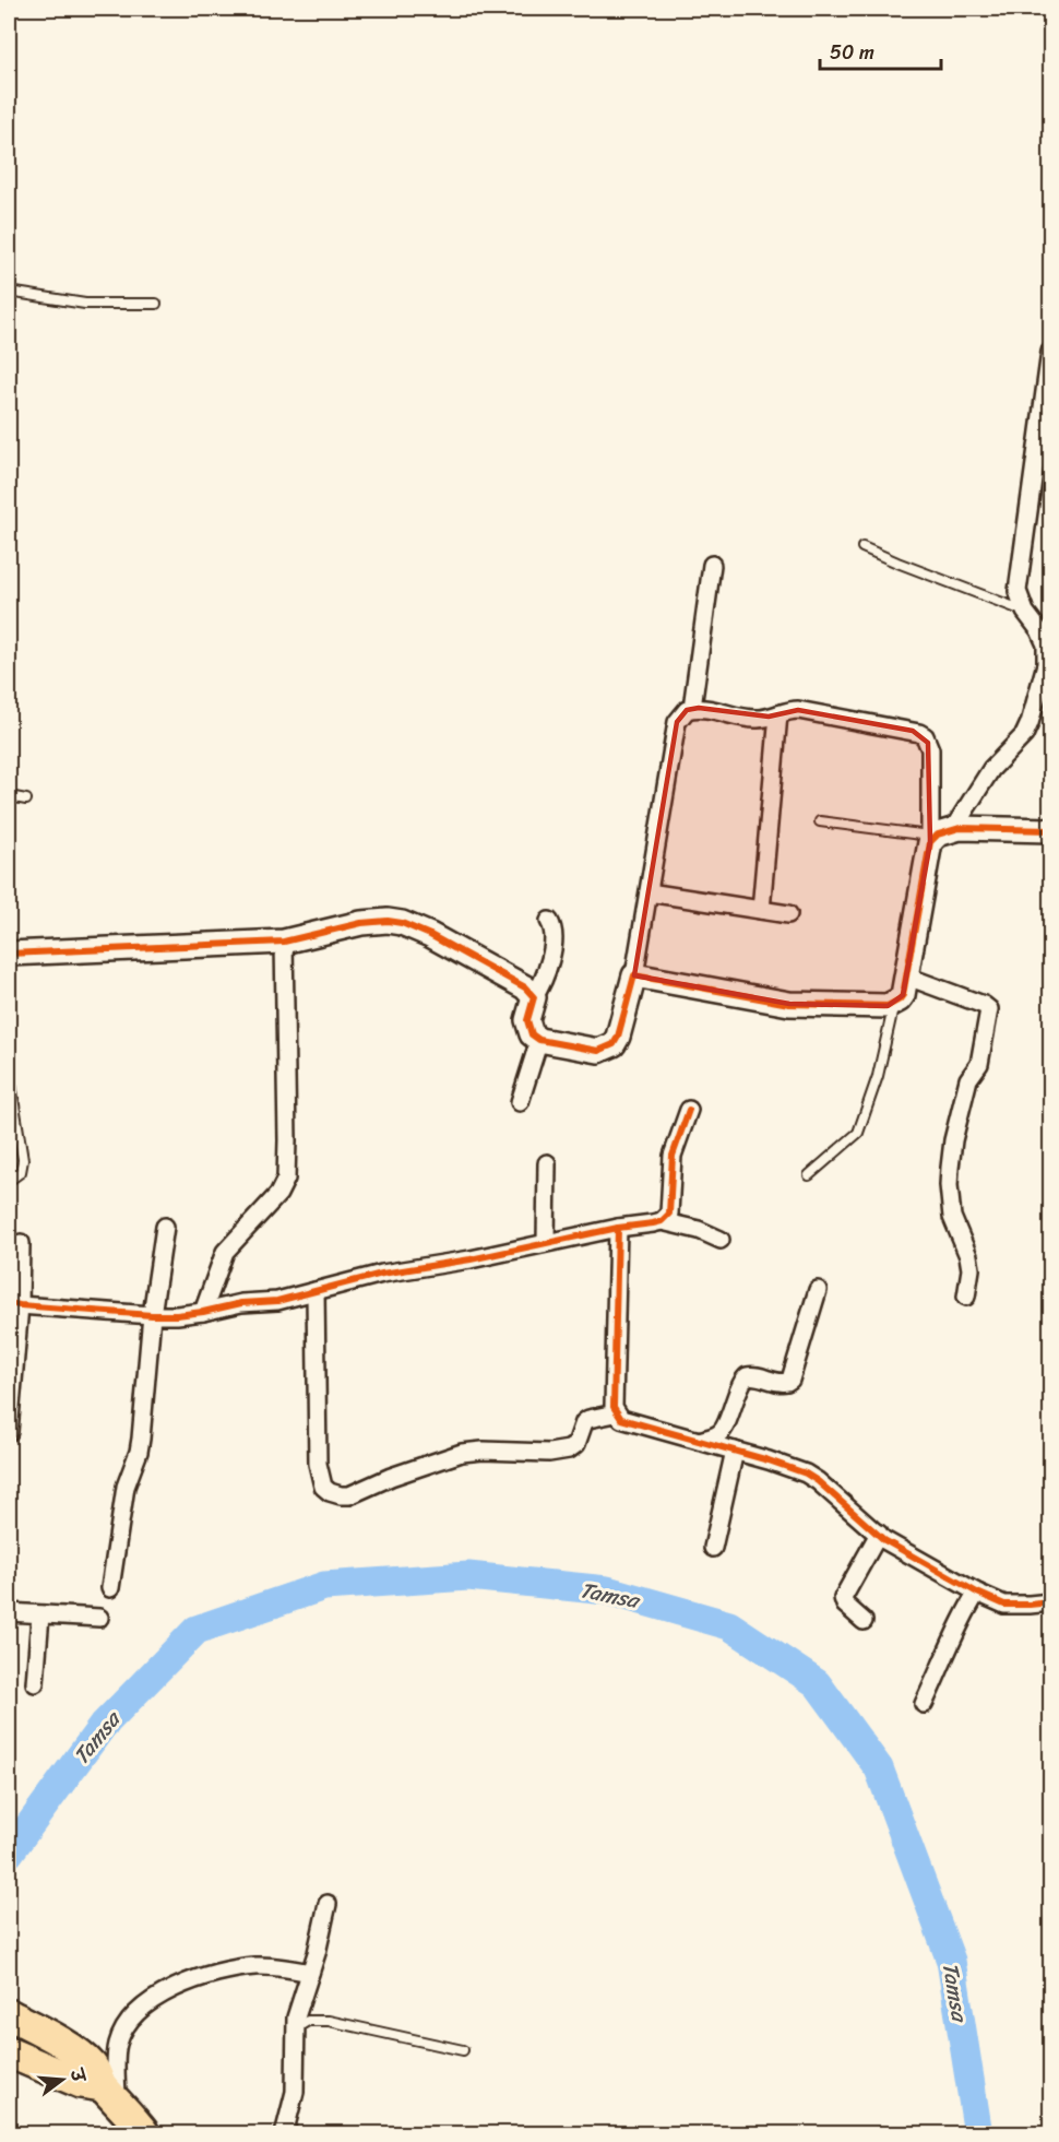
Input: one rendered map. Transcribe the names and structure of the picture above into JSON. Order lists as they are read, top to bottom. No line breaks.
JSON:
{"water":["Tamsa"],"scale_bar":"50 m","north":"right"}
